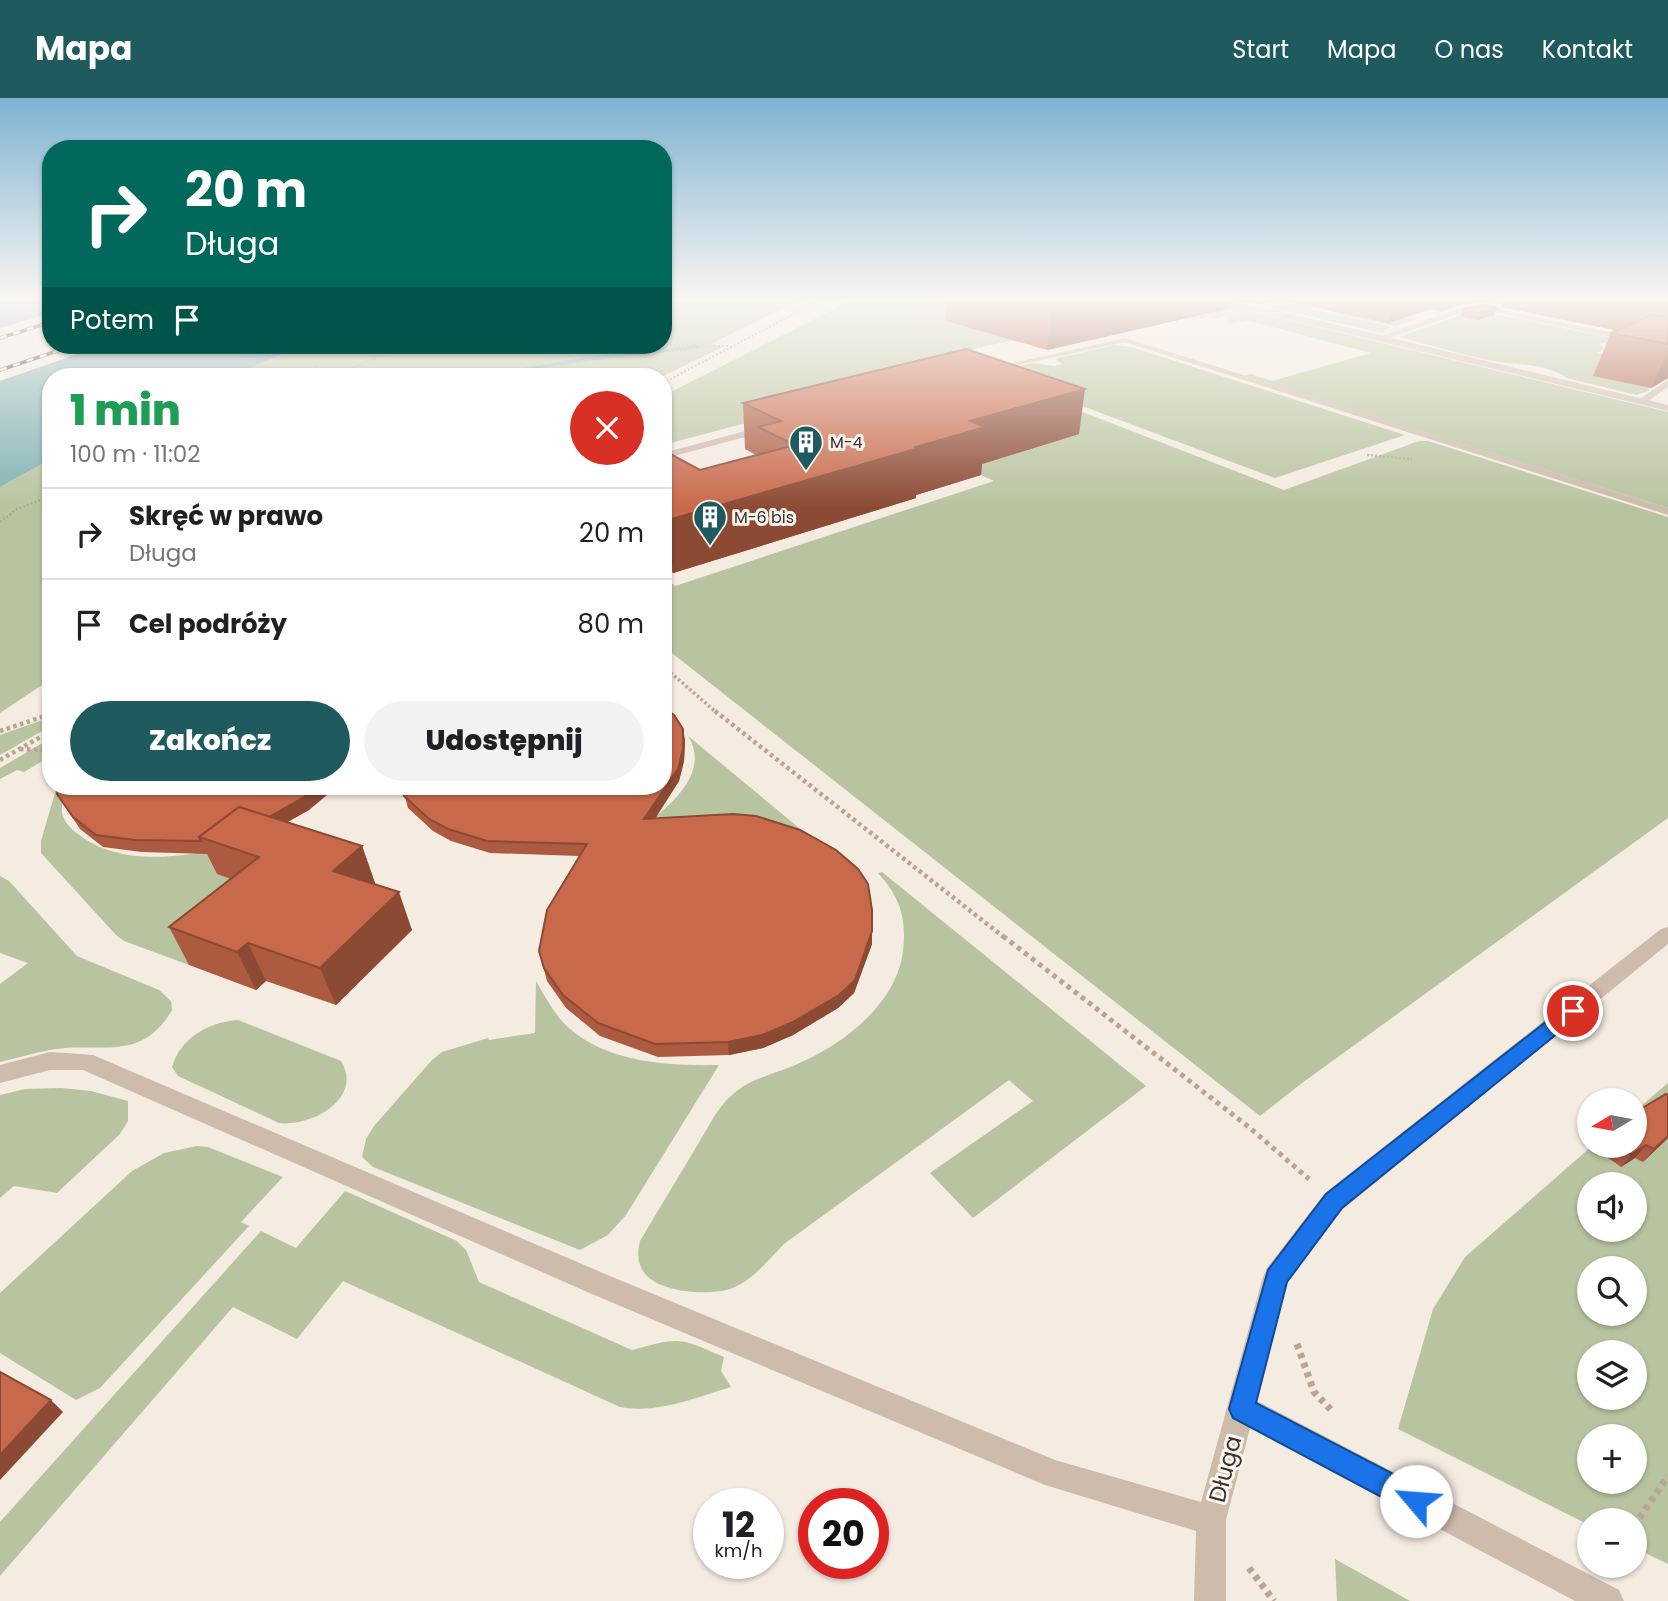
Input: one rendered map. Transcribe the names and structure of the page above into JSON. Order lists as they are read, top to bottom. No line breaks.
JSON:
{"streets":{"street":["Długa"]},"places":{"building":["M-4","M-6 bis"]},"north":"left","page":{"header":"Mapa","nav":["Start","Mapa","O nas","Kontakt"],"turn":["20 m","Długa"],"then":"Potem","heading":["1 min","100 m · 11:02"],"list":[{"name":"Skręć w prawo","note":"Długa","value":"20 m"},{"name":"Cel podróży","value":"80 m"}],"buttons":["Zakończ","Udostępnij"],"map_buttons":["+","−"],"speed":"12 km/h","limit":"20"}}
